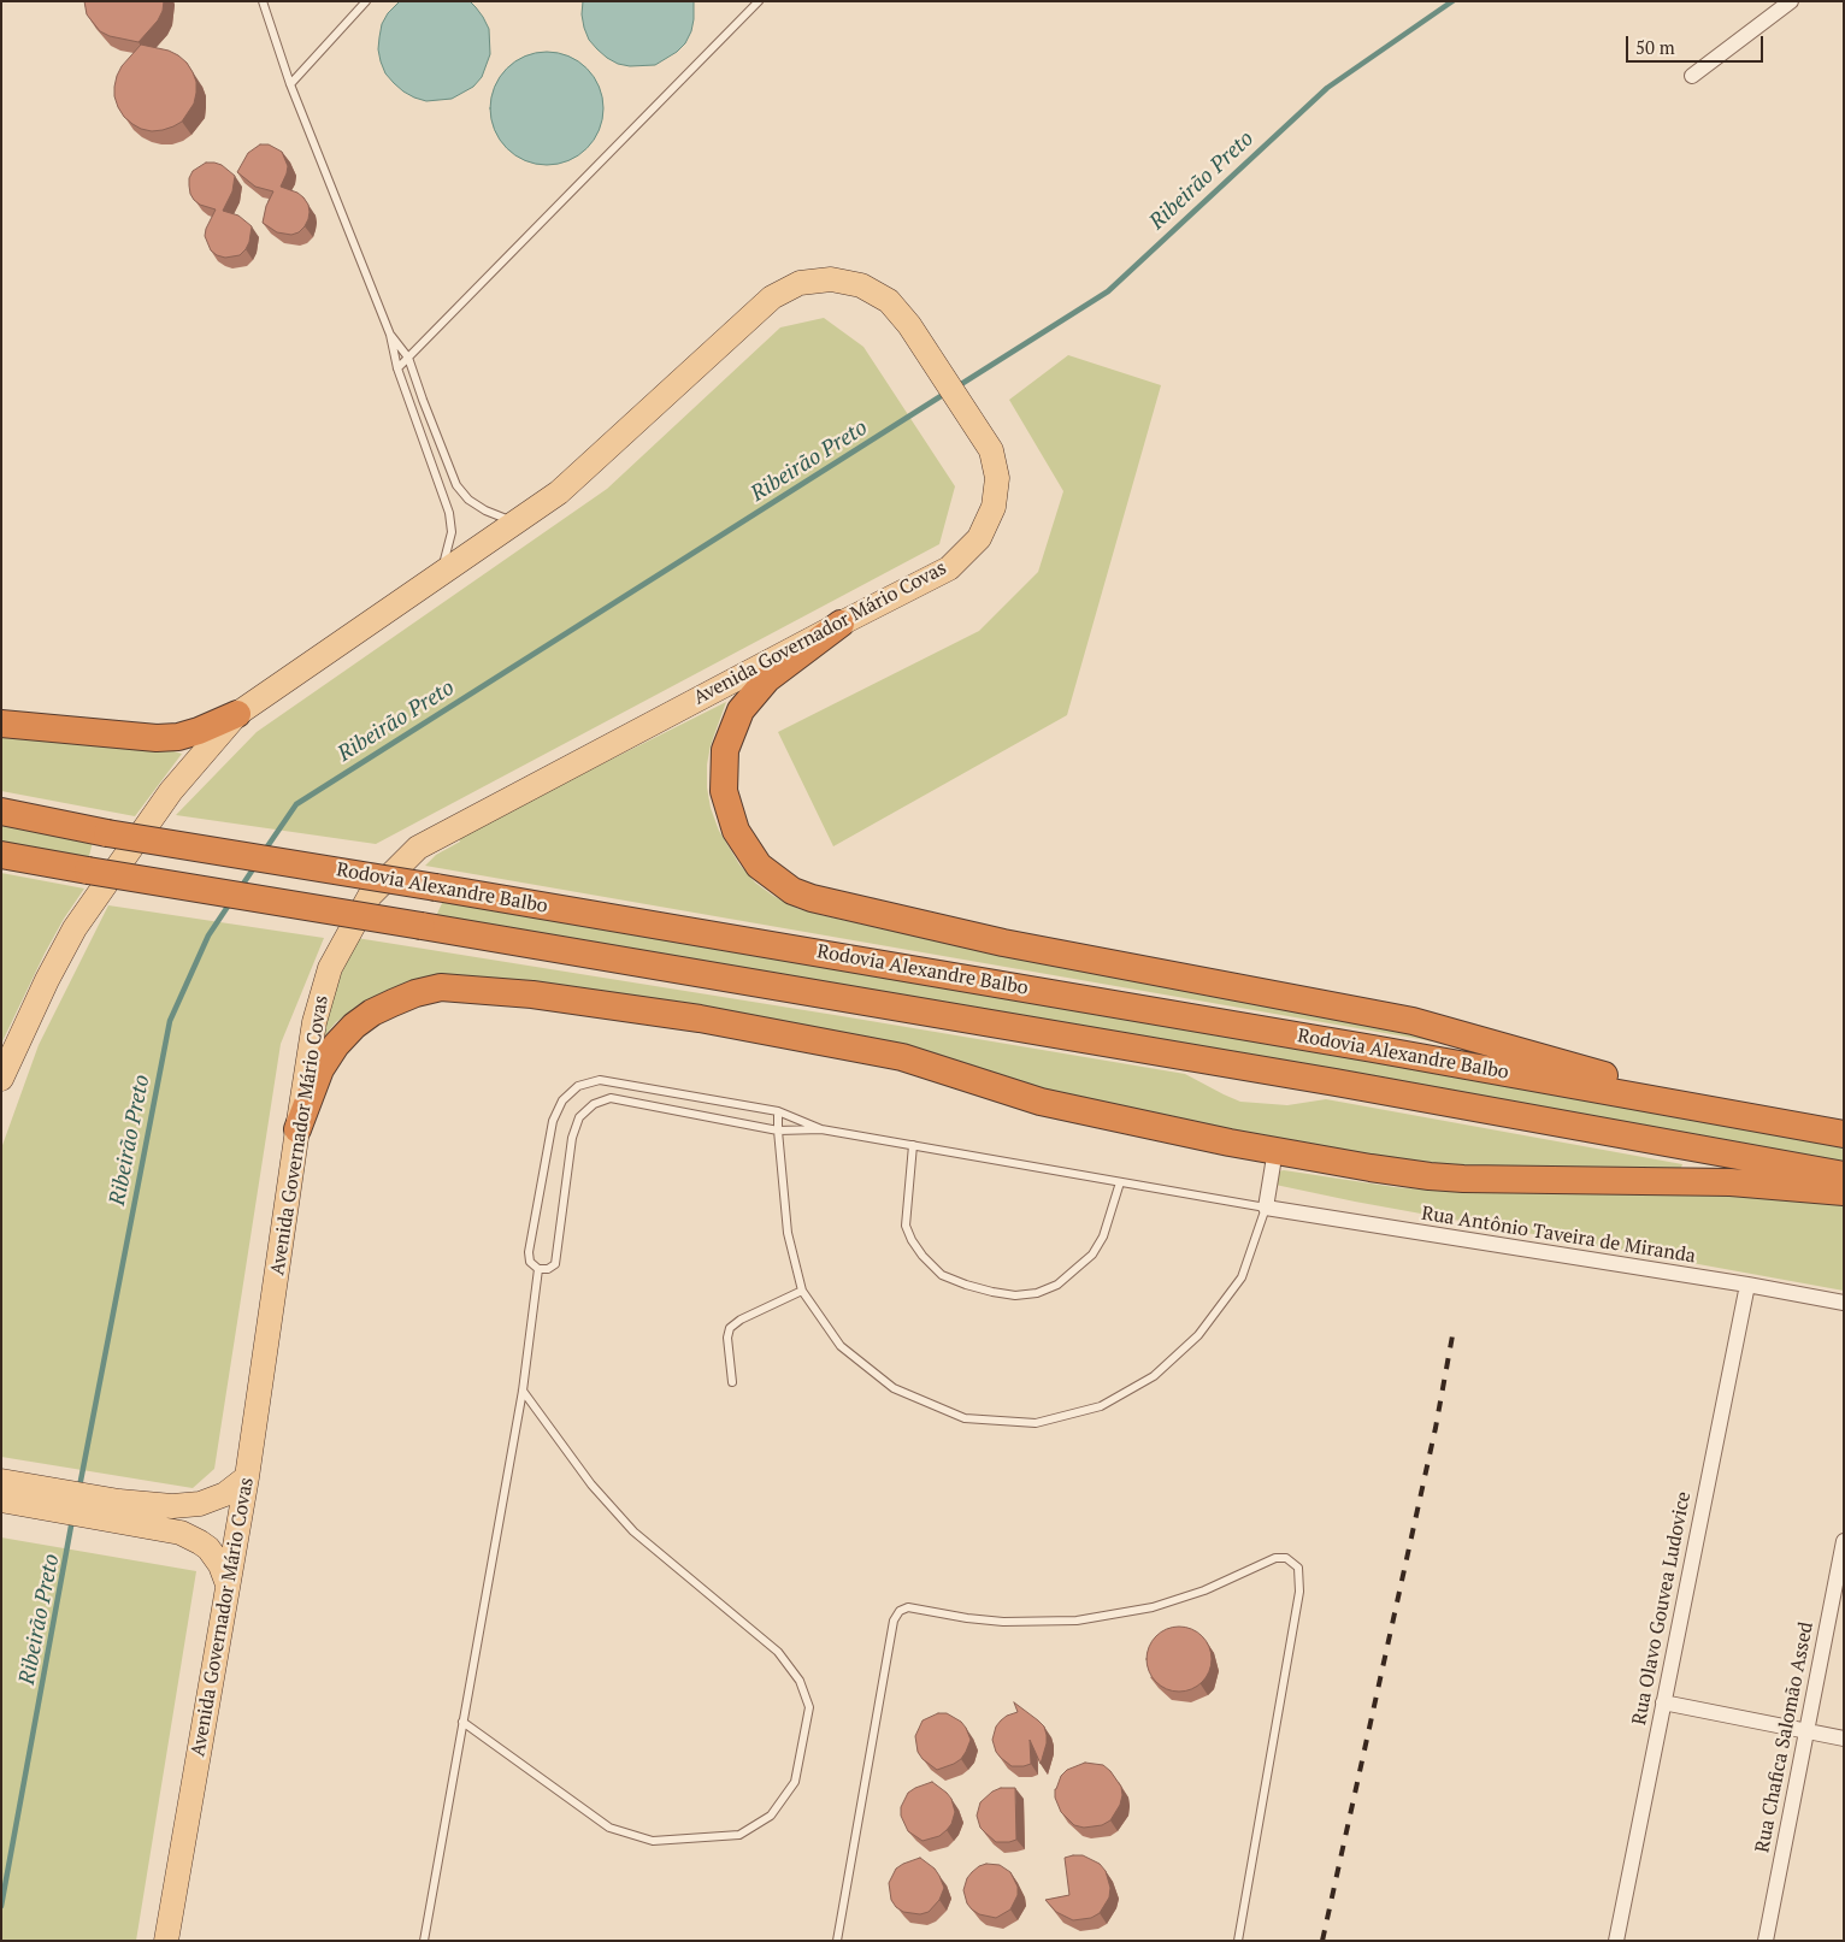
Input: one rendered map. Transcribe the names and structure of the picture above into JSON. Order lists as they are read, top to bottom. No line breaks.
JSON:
{"streets":{"highway":["Rodovia Alexandre Balbo"],"main road":["Avenida Governador Mário Covas"],"street":["Rua Antônio Taveira de Miranda","Rua Olavo Gouvea Ludovice","Rua Chafica Salomão Assed"]},"crossings":[["Rua Antônio Taveira de Miranda","Rua Olavo Gouvea Ludovice"]],"water":["Ribeirão Preto"],"scale_bar":"50 m"}
